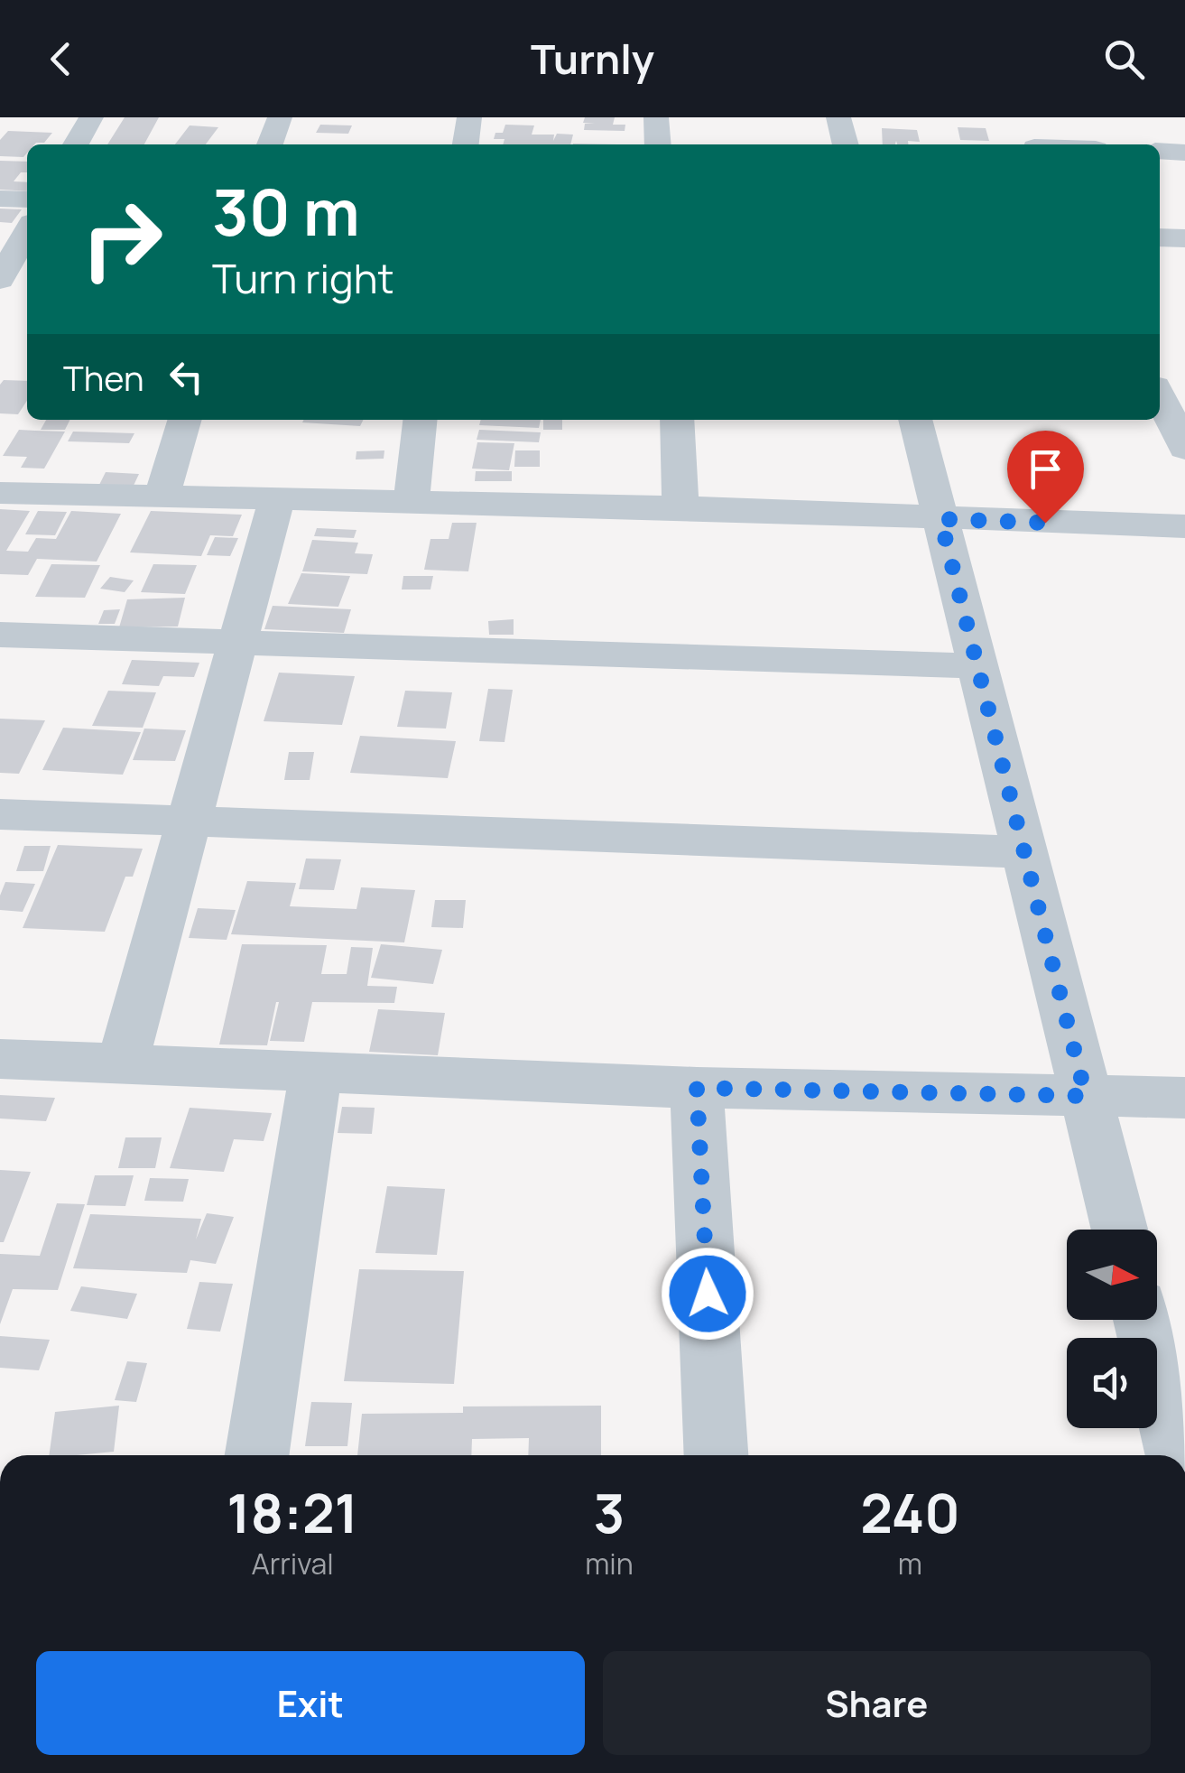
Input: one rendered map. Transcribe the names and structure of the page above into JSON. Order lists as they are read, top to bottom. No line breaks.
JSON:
{"north":"right","page":{"header":"Turnly","turn":["30 m","Turn right"],"then":"Then","eta":["18:21","Arrival","3","min","240","m"],"buttons":["Exit","Share"]}}
